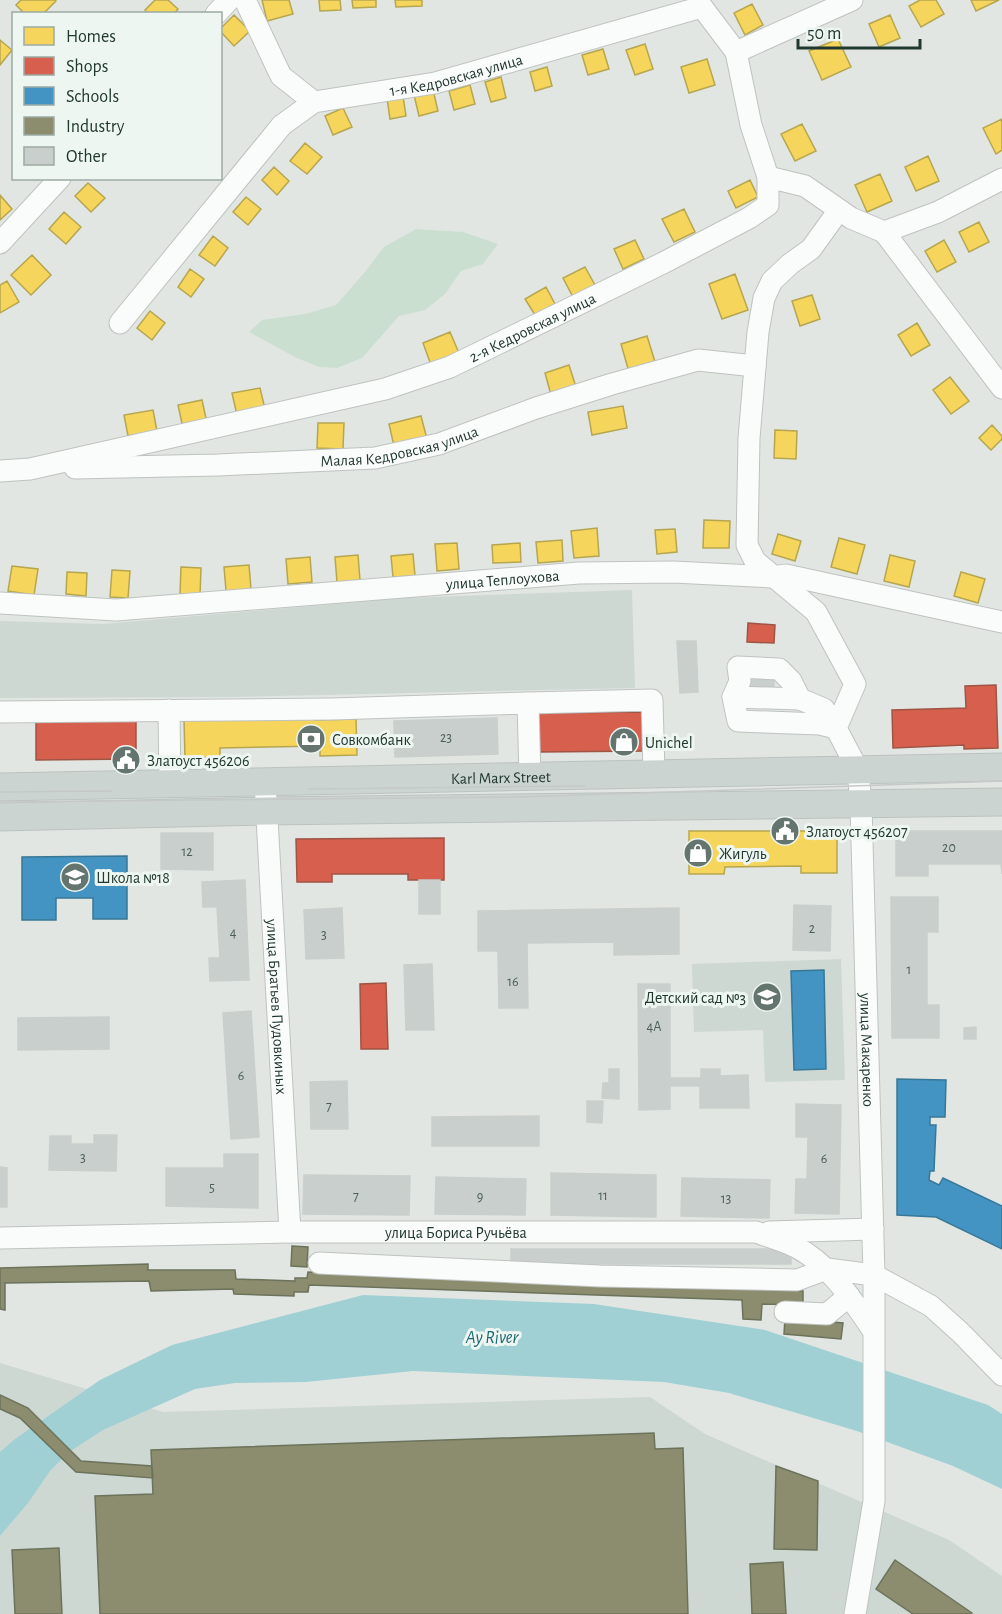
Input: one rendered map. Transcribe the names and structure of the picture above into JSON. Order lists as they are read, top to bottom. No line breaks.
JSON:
{"streets":{"main road":["Karl Marx Street"],"street":["1-я Кедровская улица","2-я Кедровская улица","Малая Кедровская улица","улица Теплоухова","улица Братьев Пудовкиных","улица Макаренко","улица Бориса Ручьёва"]},"crossings":[["2-я Кедровская улица","Малая Кедровская улица"],["Karl Marx Street","улица Братьев Пудовкиных"],["Karl Marx Street","улица Макаренко"],["улица Братьев Пудовкиных","улица Бориса Ручьёва"],["улица Макаренко","улица Бориса Ручьёва"]],"water":["Ay River"],"places":{"bank":["Совкомбанк"],"shop":["Unichel","Жигуль"],"public building":["Златоуст 456206","Златоуст 456207"],"school or university":["Школа №18","Детский сад №3"]},"house_numbers":["23","20","12","2","4","3","1","16","4А","6","7","3","6","5","7","11","9","13"],"legend":["Homes","Shops","Schools","Industry","Other"],"scale_bar":"50 m"}
